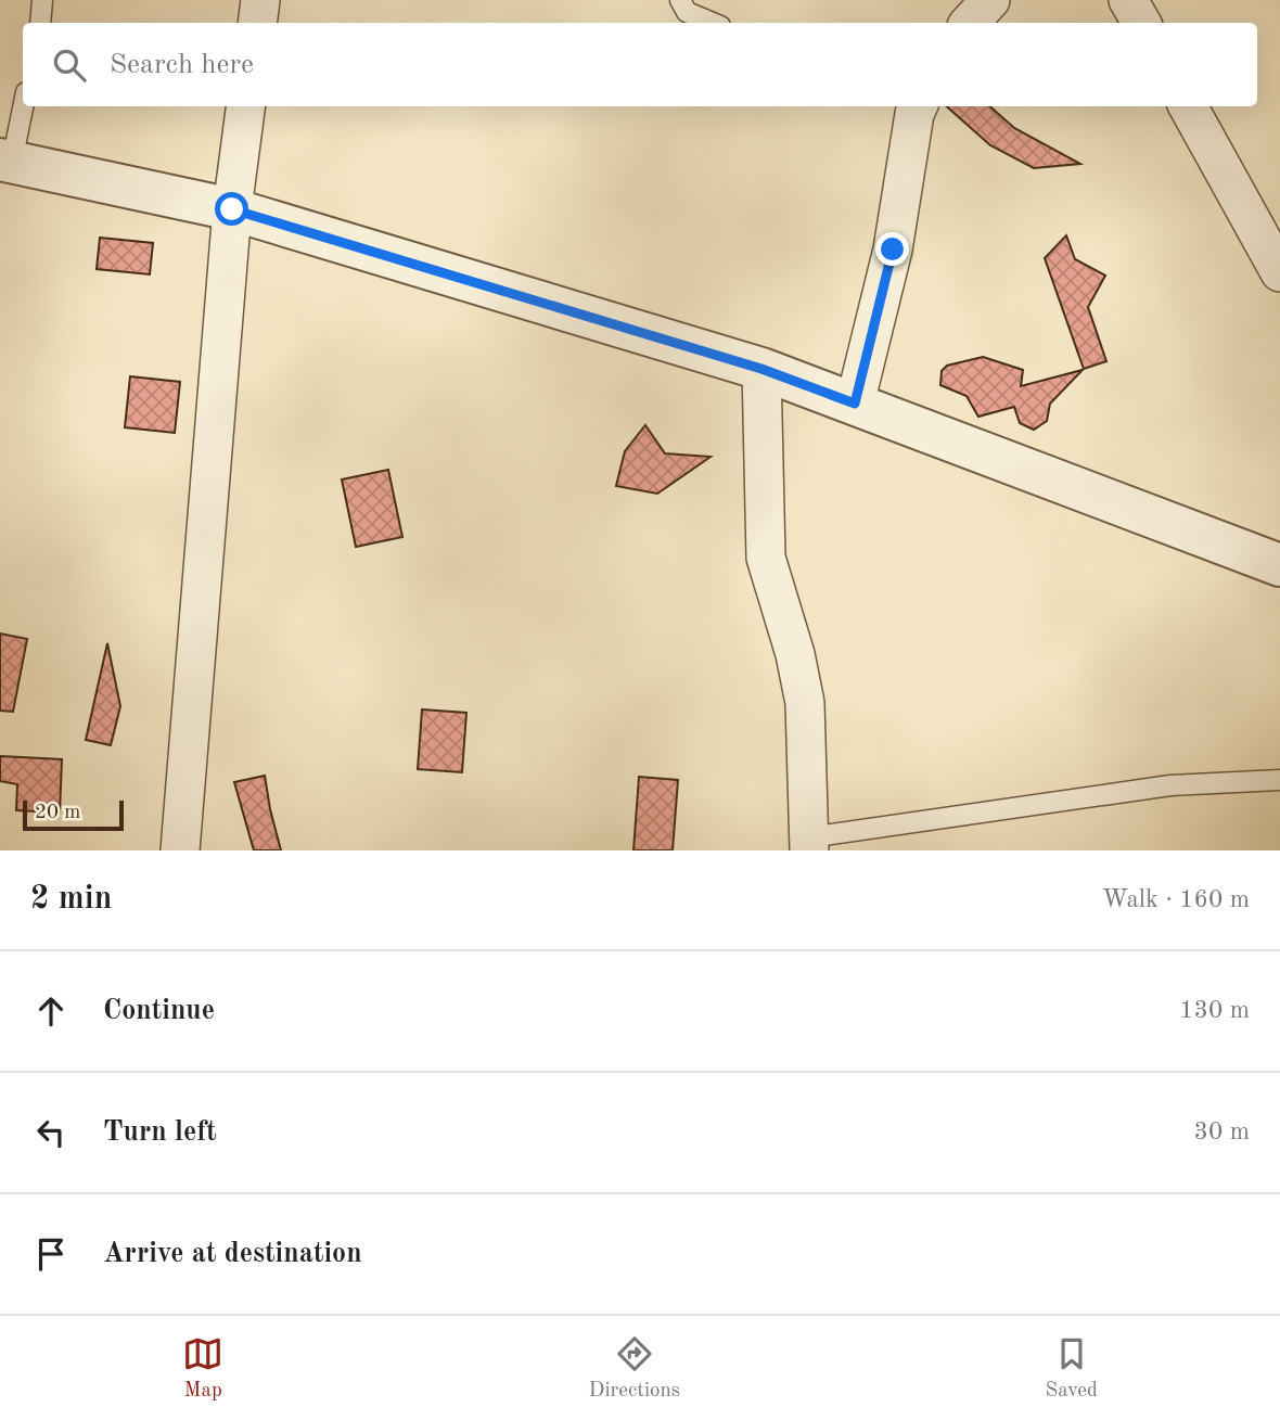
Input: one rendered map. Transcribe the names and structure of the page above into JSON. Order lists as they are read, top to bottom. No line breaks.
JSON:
{"scale_bar":"20 m","page":{"search":"Search here","scale":"20 m","heading":["2 min","Walk · 160 m"],"list":[["Continue","130 m"],["Turn left","30 m"],"Arrive at destination"],"nav":["Map","Directions","Saved"]}}
